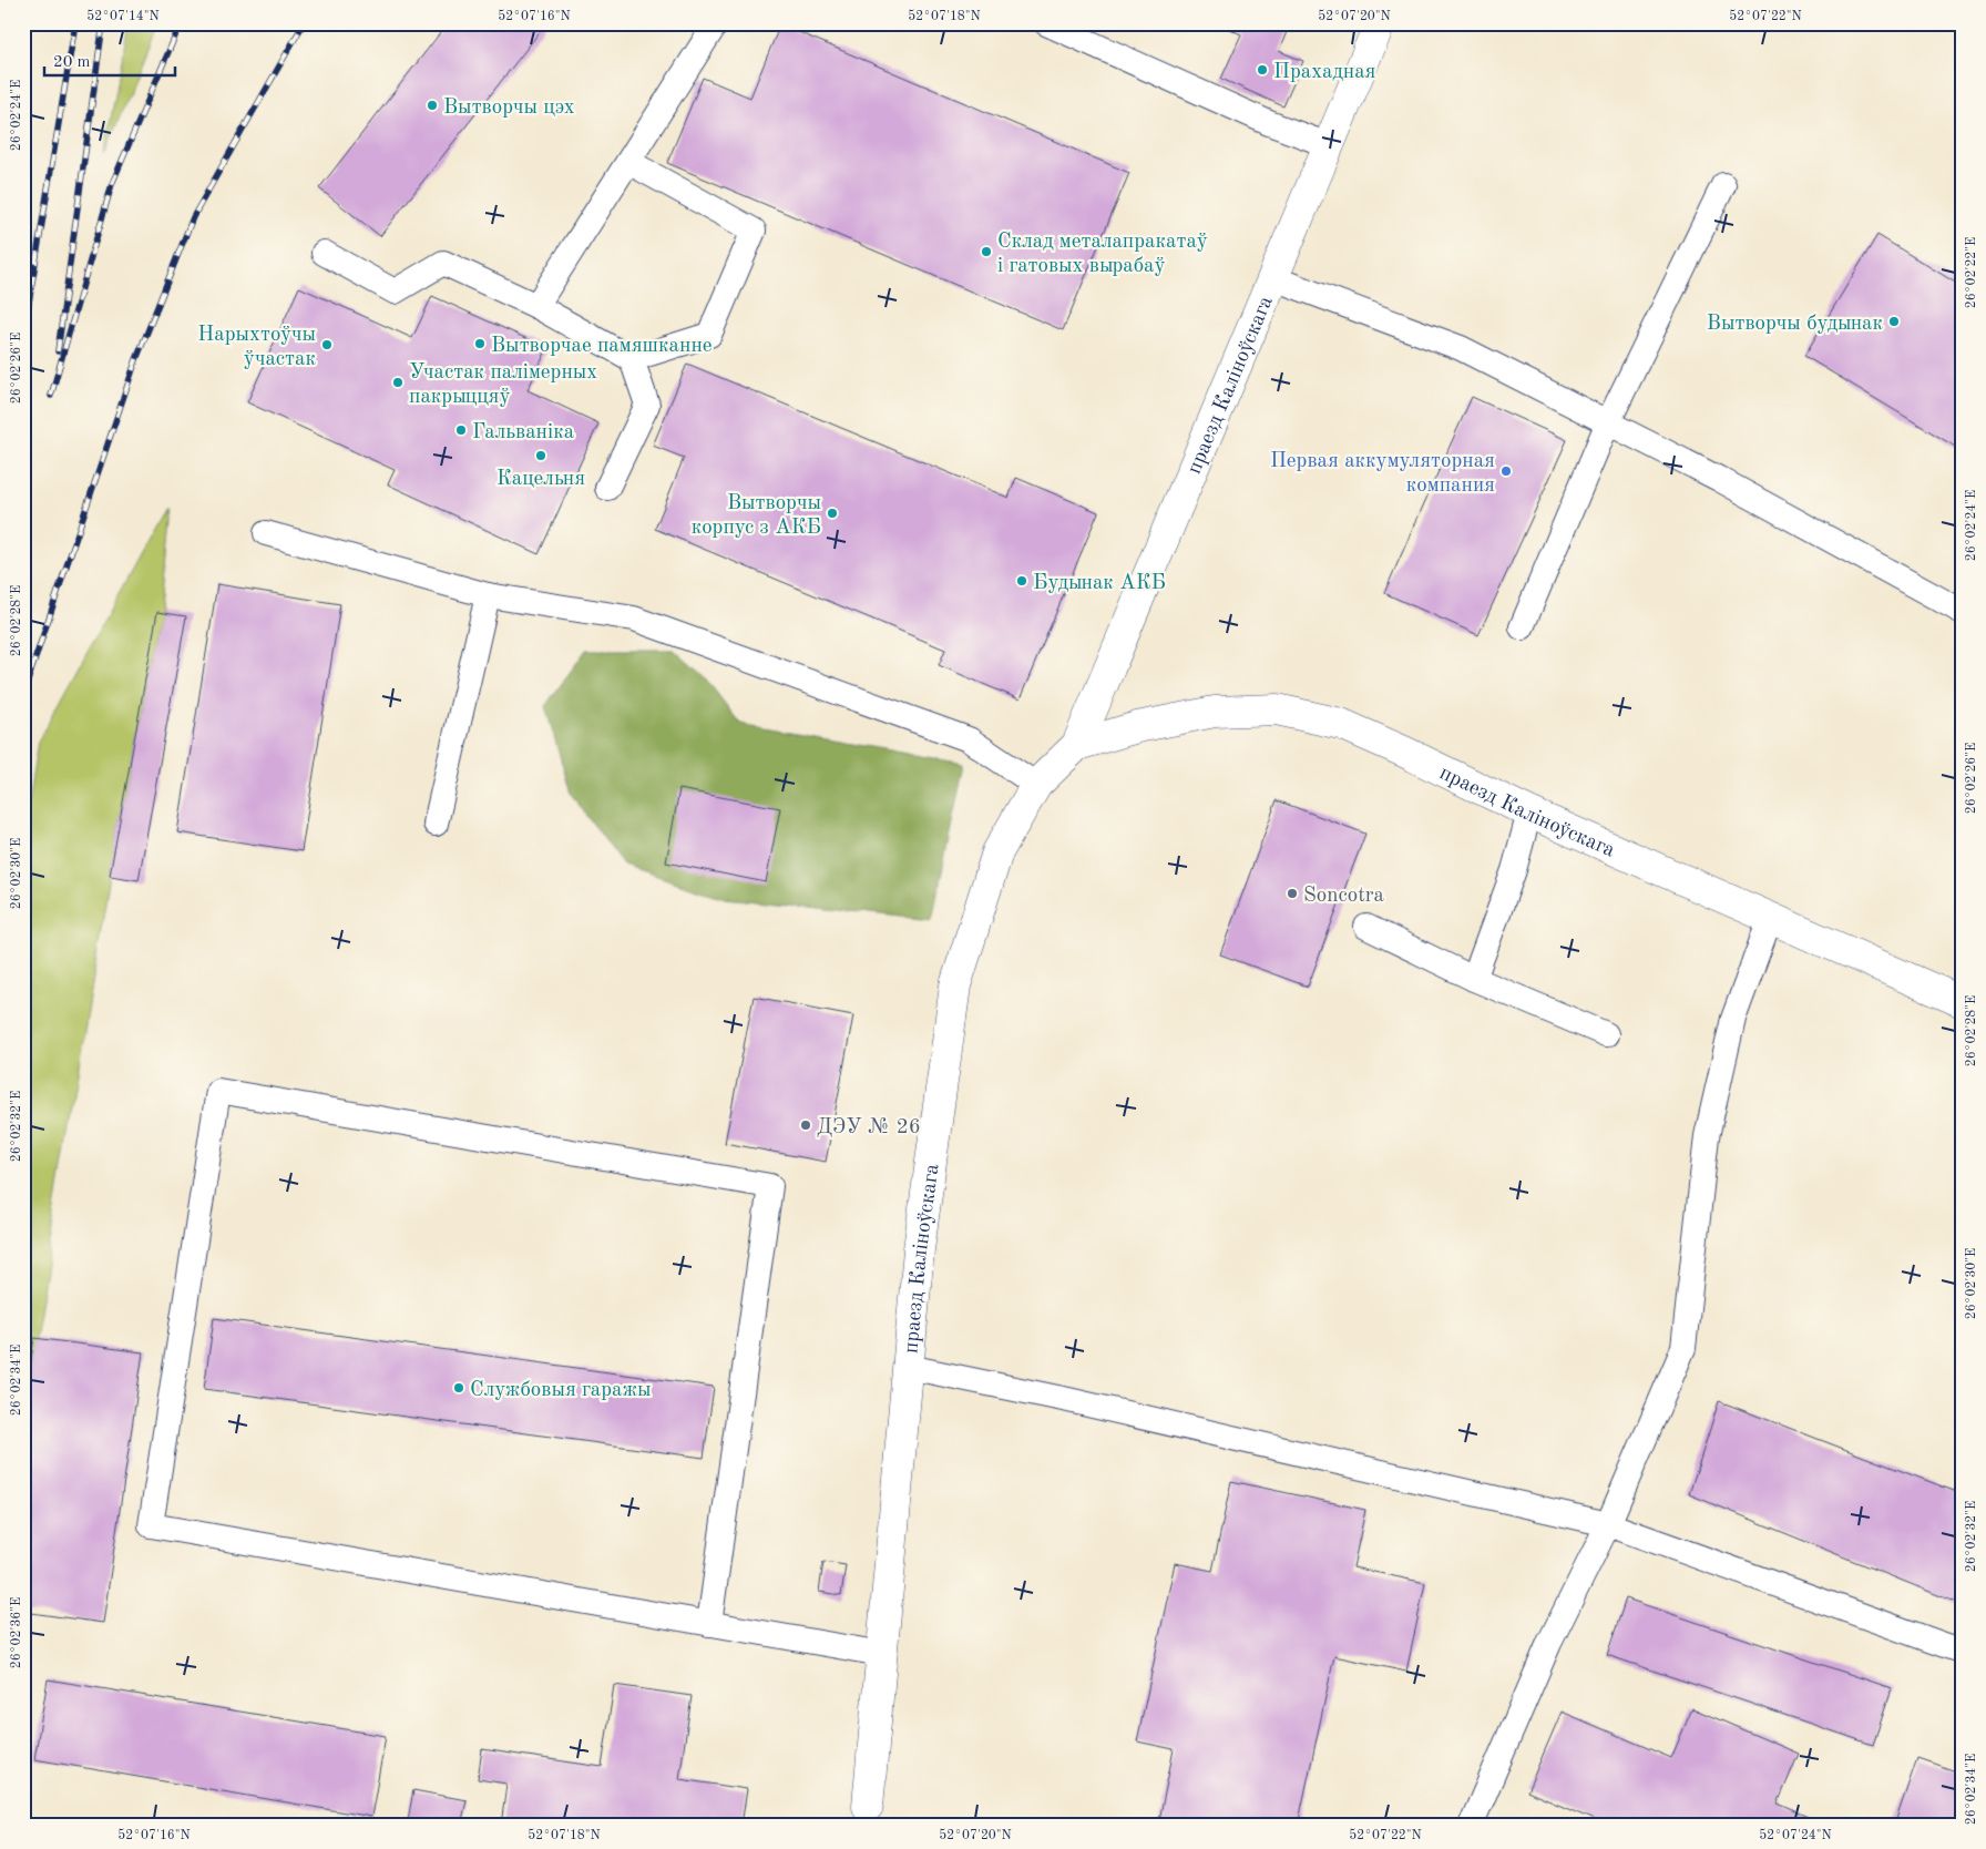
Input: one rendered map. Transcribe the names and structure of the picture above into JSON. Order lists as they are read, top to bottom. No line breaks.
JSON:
{"streets":{"street":["праезд Каліноўскага"]},"places":["Прахадная","Вытворчы цэх","Склад металапракатаў і гатовых вырабаў","Вытворчы будынак","Вытворчае памяшканне","Нарыхтоўчы ўчастак","Участак палімерных пакрыццяў","Гальваніка","Кацельня","Первая аккумуляторная компания","Вытворчы корпус з АКБ","Будынак АКБ","Soncotra","ДЭУ № 26","Службовыя гаражы"],"scale_bar":"20 m","coordinates":["52°07'14\"N","52°07'16\"N","52°07'18\"N","52°07'20\"N","52°07'22\"N","26°02'24\"E","26°02'22\"E","26°02'26\"E","26°02'28\"E","26°02'30\"E","26°02'32\"E","26°02'34\"E","26°02'36\"E","52°07'24\"N"]}
